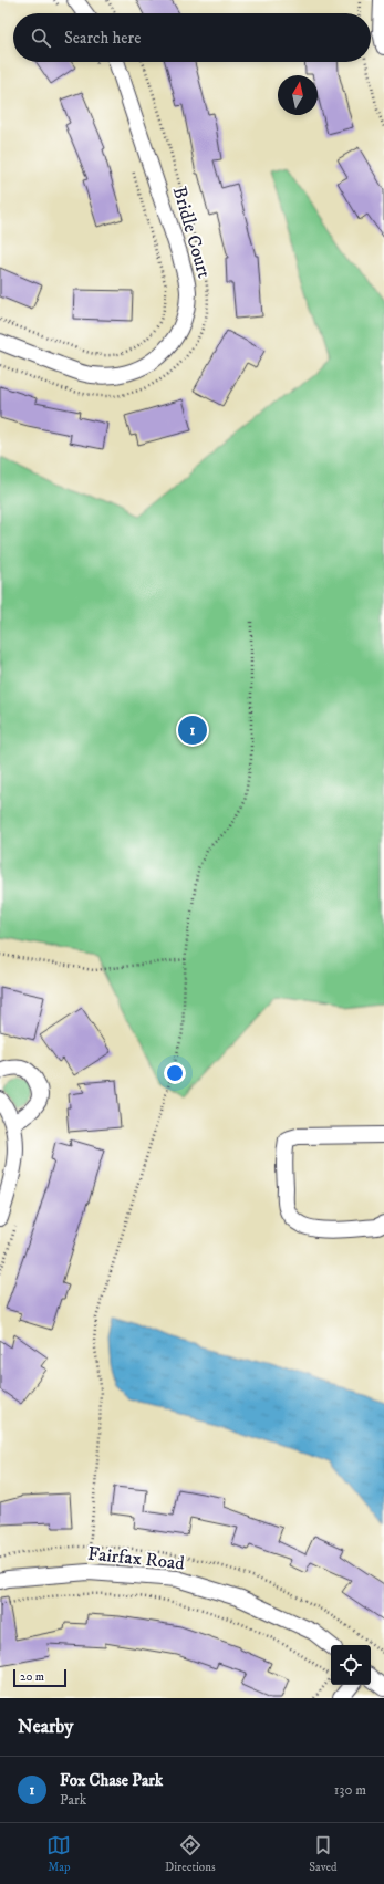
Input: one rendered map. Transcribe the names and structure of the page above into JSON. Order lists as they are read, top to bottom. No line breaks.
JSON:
{"streets":{"street":["Bridle Court","Fairfax Road"]},"scale_bar":"20 m","north":"top","page":{"search":"Search here","pins":"1","scale":"20 m","heading":"Nearby","list":[{"mark":"1","name":"Fox Chase Park","note":"Park","value":"130 m"}],"nav":["Map","Directions","Saved"]}}
